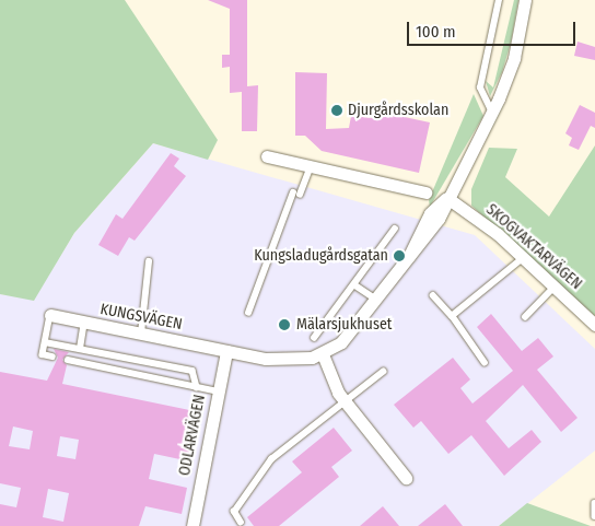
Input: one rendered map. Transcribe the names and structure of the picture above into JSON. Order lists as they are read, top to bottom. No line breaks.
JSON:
{"streets":{"street":["SKOGVAKTARVÄGEN","KUNGSVÄGEN","ODLARVÄGEN"]},"crossings":[["KUNGSVÄGEN","ODLARVÄGEN"]],"places":["Djurgårdsskolan","Kungsladugårdsgatan","Mälarsjukhuset"],"scale_bar":"100 m"}
